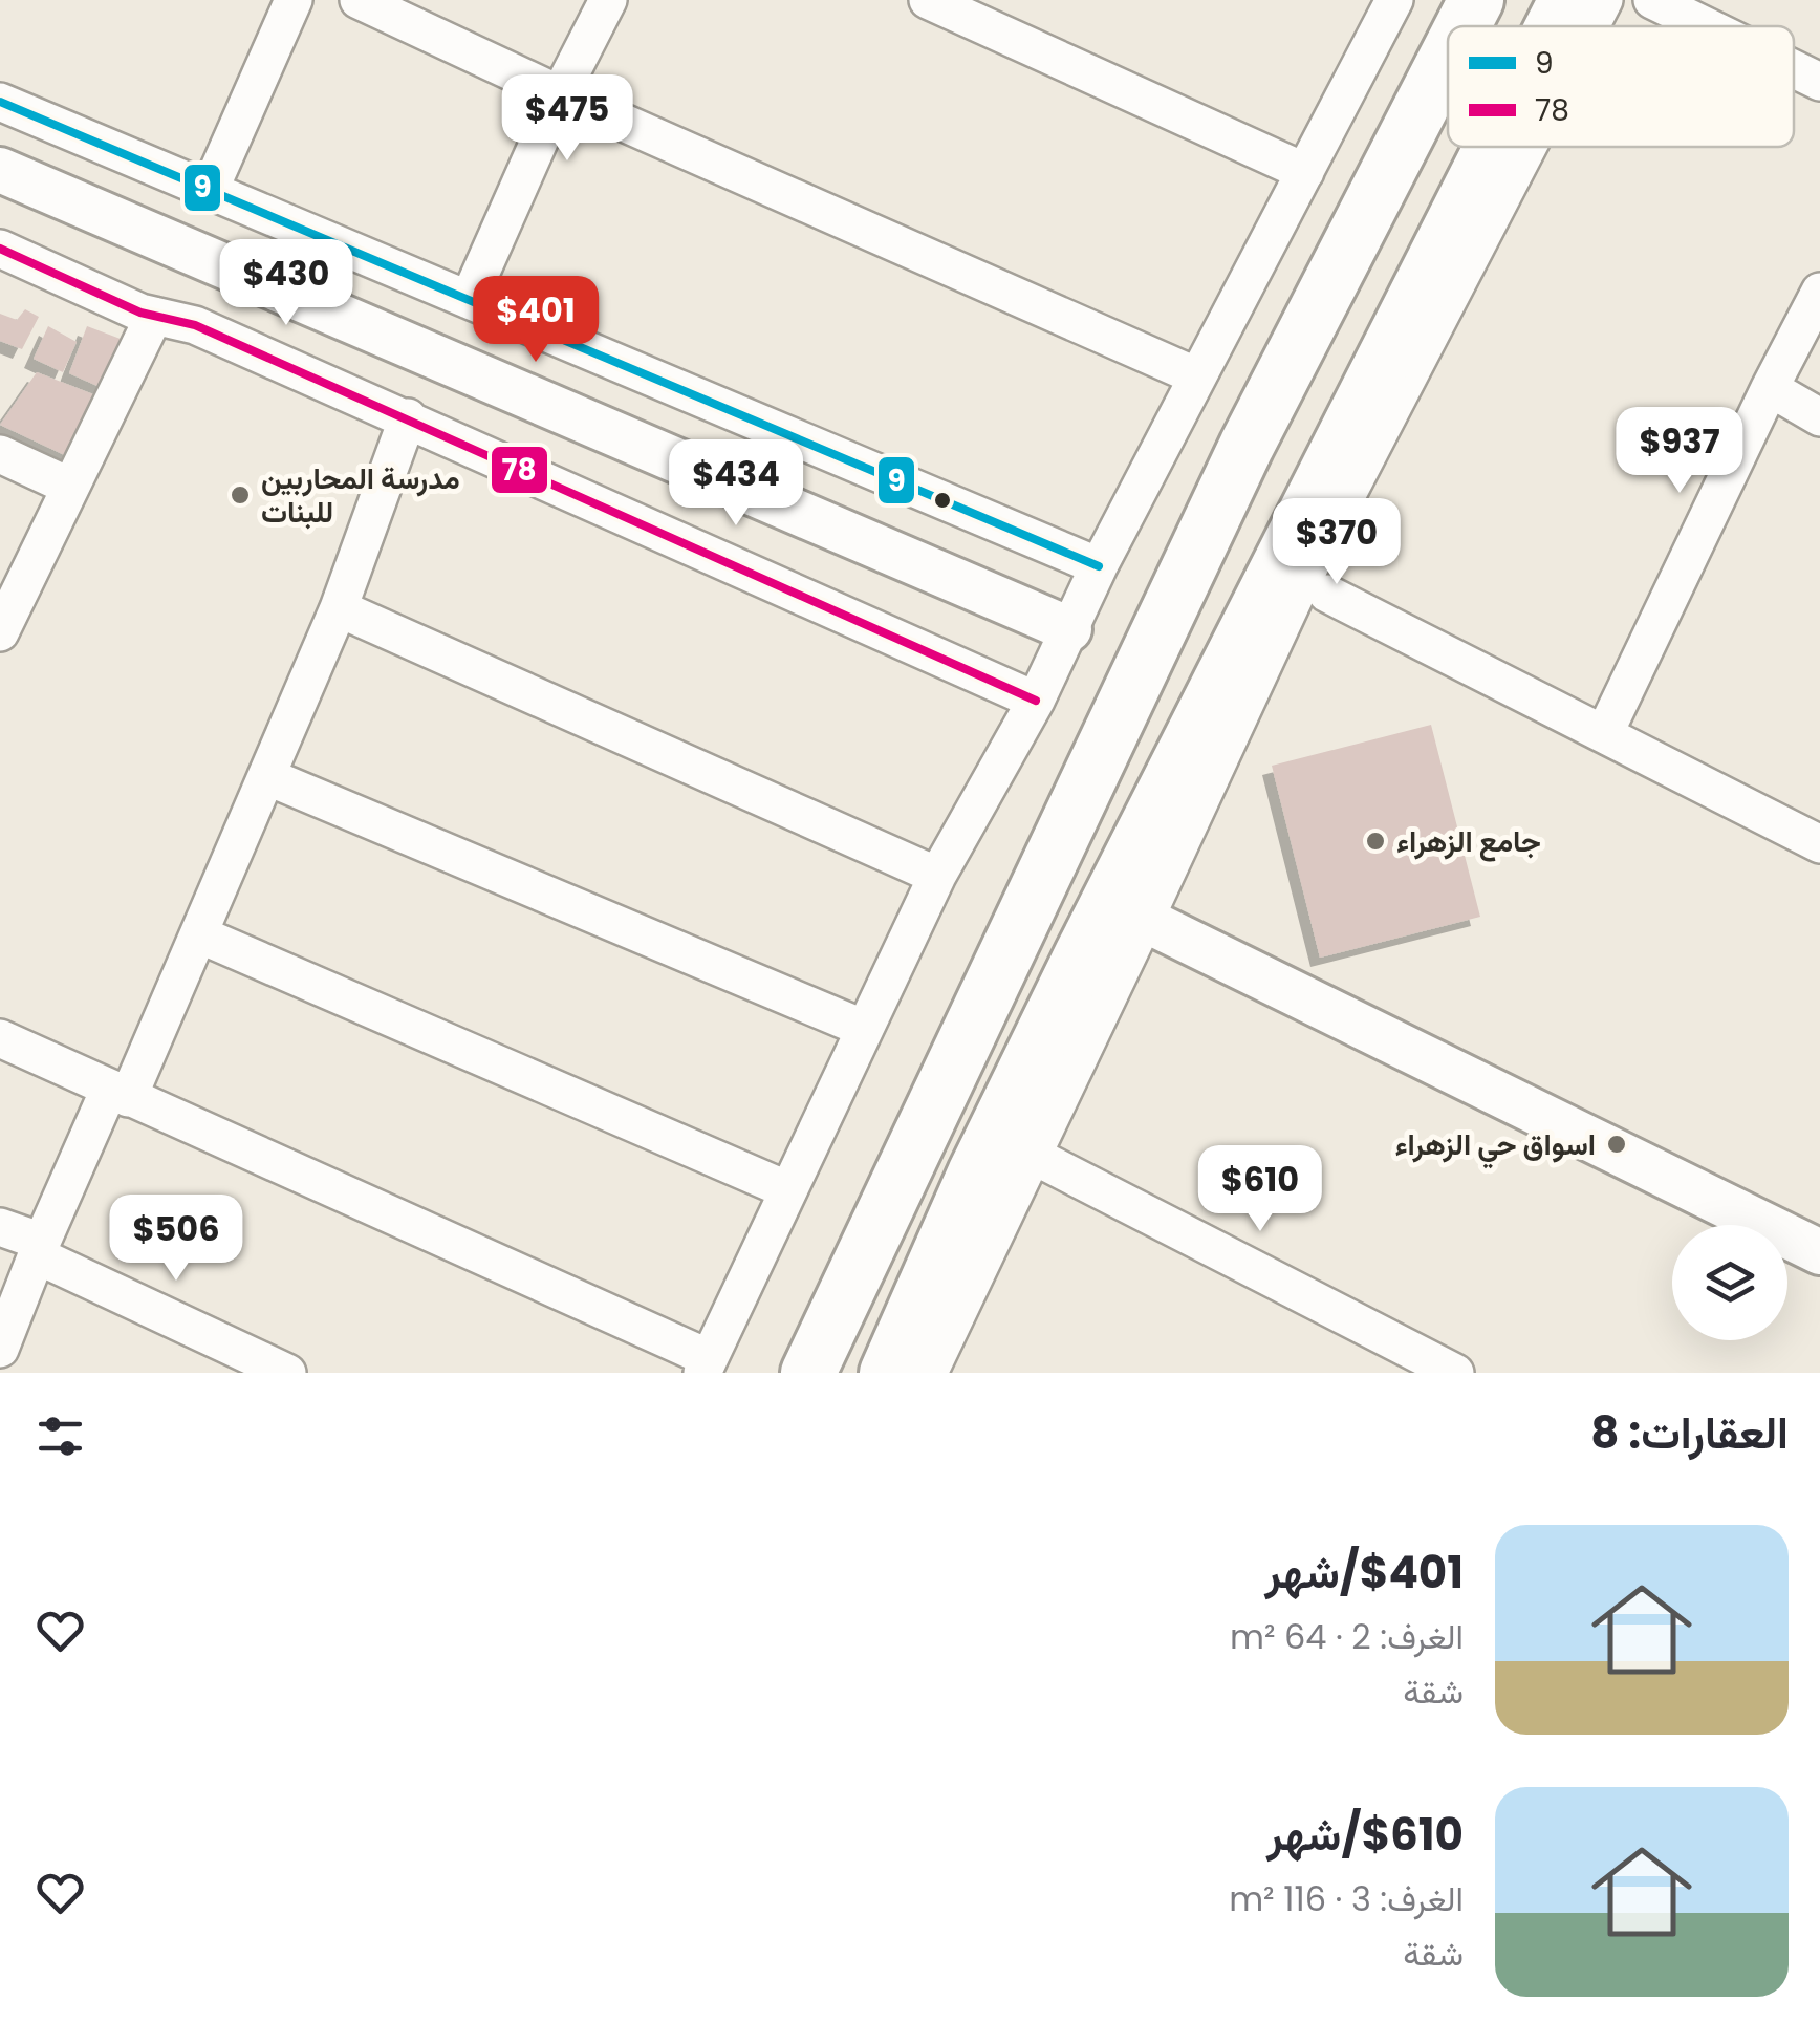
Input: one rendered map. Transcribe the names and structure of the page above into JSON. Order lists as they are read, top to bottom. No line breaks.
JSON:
{"places":["مدرسة المحاربين للبنات","جامع الزهراء","اسواق حي الزهراء"],"lines":["transit line 9","transit line 78"],"legend":["9","78"],"page":{"price":["$475","$430","$401","$937","$434","$370","$610","$506"],"heading":"العقارات: 8","list":[{"name":"$401/شهر","note":"الغرف: 2 · 64 m² · شقة"},{"name":"$610/شهر","note":"الغرف: 3 · 116 m² · شقة"}]}}
